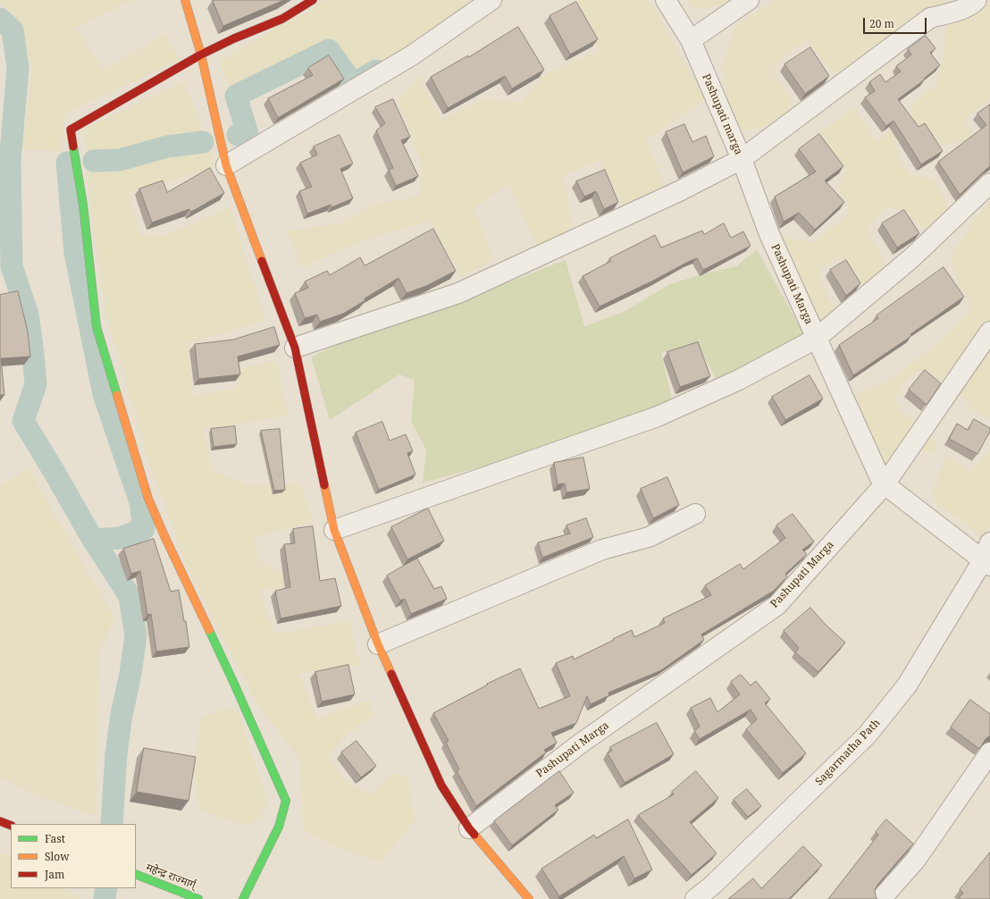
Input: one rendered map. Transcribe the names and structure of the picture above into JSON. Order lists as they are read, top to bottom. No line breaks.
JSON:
{"streets":{"main road":["महेन्द्र राज्मार्ग्"],"street":["Pashupati marga","Pashupati Marga","Sagarmatha Path"]},"crossings":[["Pashupati marga","Pashupati Marga"]],"legend":["Fast","Slow","Jam"],"scale_bar":"20 m"}
